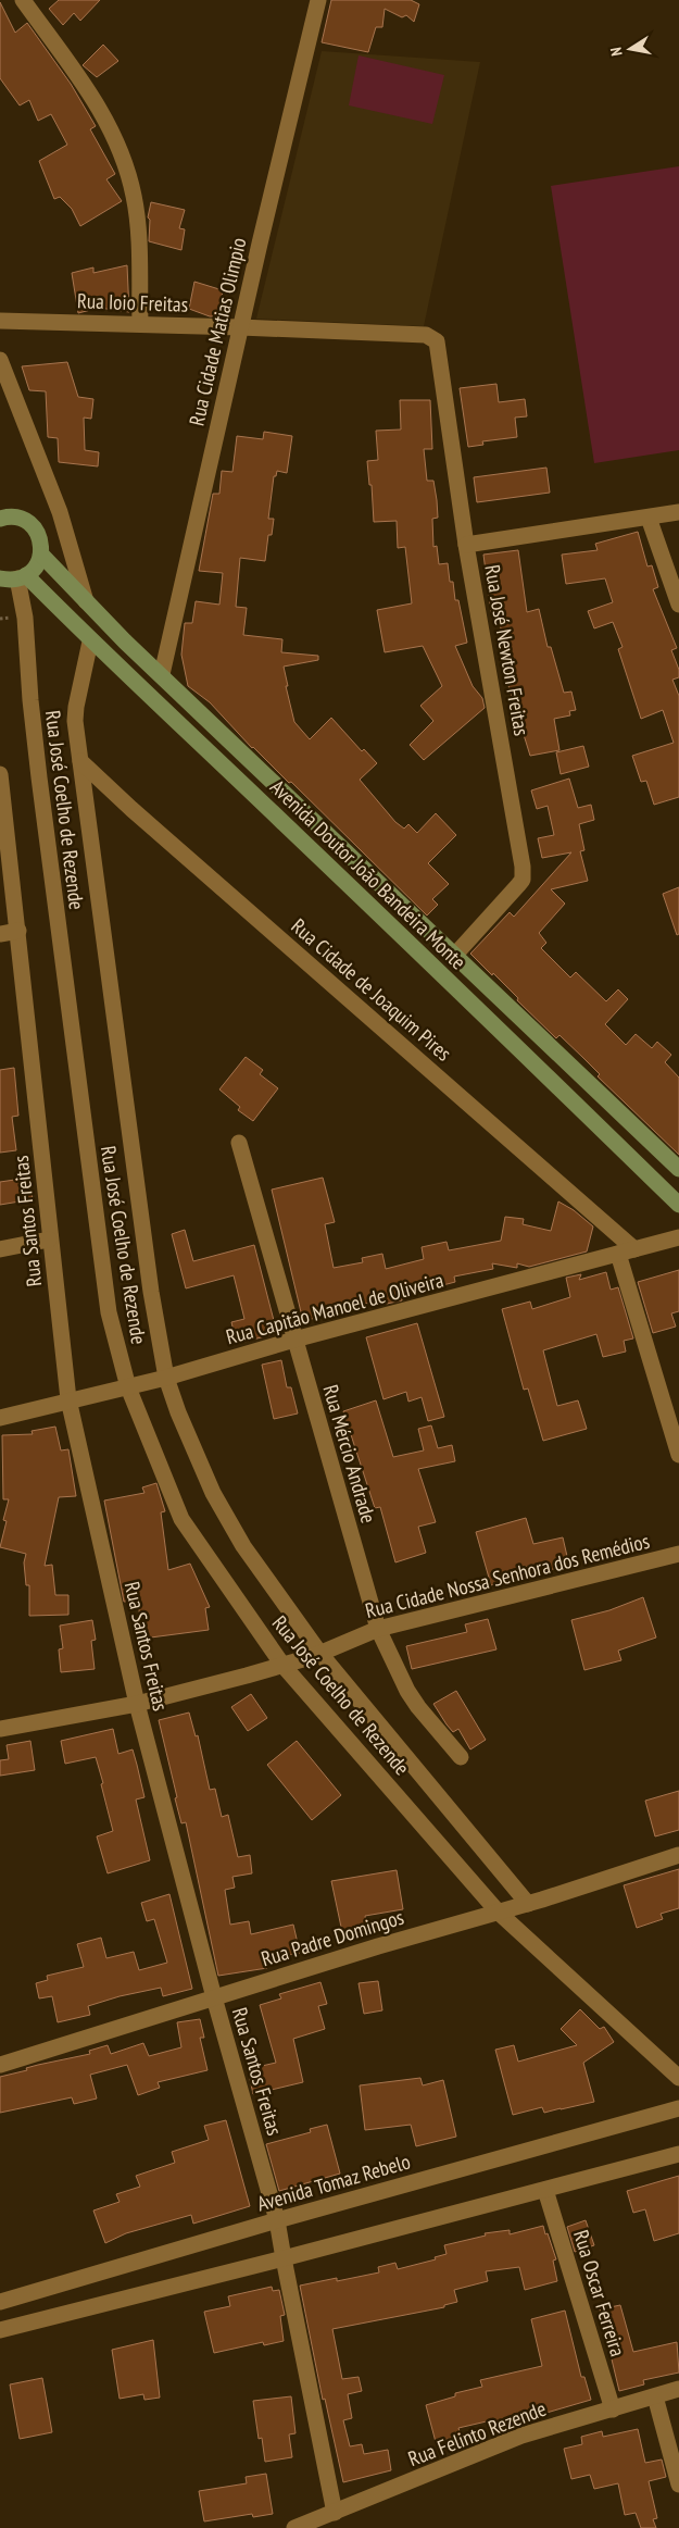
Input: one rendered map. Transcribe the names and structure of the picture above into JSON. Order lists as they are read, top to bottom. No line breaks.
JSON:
{"streets":{"main road":["Avenida Doutor João Bandeira Monte"],"street":["Rua Ioio Freitas","Rua Cidade Matias Olimpio","Rua José Newton Freitas","Rua José Coelho de Rezende","Rua Cidade de Joaquim Pires","Rua Santos Freitas","Rua Capitão Manoel de Oliveira","Rua Mércio Andrade","Rua Cidade Nossa Senhora dos Remédios","Rua Padre Domingos","Avenida Tomaz Rebelo","Rua Oscar Ferreira","Rua Felinto Rezende"]},"crossings":[["Rua Ioio Freitas","Rua Cidade Matias Olimpio"],["Rua Ioio Freitas","Rua José Newton Freitas"],["Rua Cidade Matias Olimpio","Avenida Doutor João Bandeira Monte"],["Rua José Newton Freitas","Avenida Doutor João Bandeira Monte"],["Rua José Coelho de Rezende","Avenida Doutor João Bandeira Monte"],["Rua José Coelho de Rezende","Rua Cidade de Joaquim Pires"],["Rua José Coelho de Rezende","Rua Capitão Manoel de Oliveira"],["Rua José Coelho de Rezende","Rua Cidade Nossa Senhora dos Remédios"],["Rua José Coelho de Rezende","Rua Padre Domingos"],["Rua Cidade de Joaquim Pires","Rua Capitão Manoel de Oliveira"],["Rua Santos Freitas","Rua Capitão Manoel de Oliveira"],["Rua Santos Freitas","Rua Cidade Nossa Senhora dos Remédios"],["Rua Santos Freitas","Rua Padre Domingos"],["Rua Santos Freitas","Avenida Tomaz Rebelo"],["Rua Santos Freitas","Rua Felinto Rezende"],["Rua Capitão Manoel de Oliveira","Rua Mércio Andrade"],["Rua Mércio Andrade","Rua Cidade Nossa Senhora dos Remédios"],["Rua Oscar Ferreira","Rua Felinto Rezende"]],"north":"left"}
